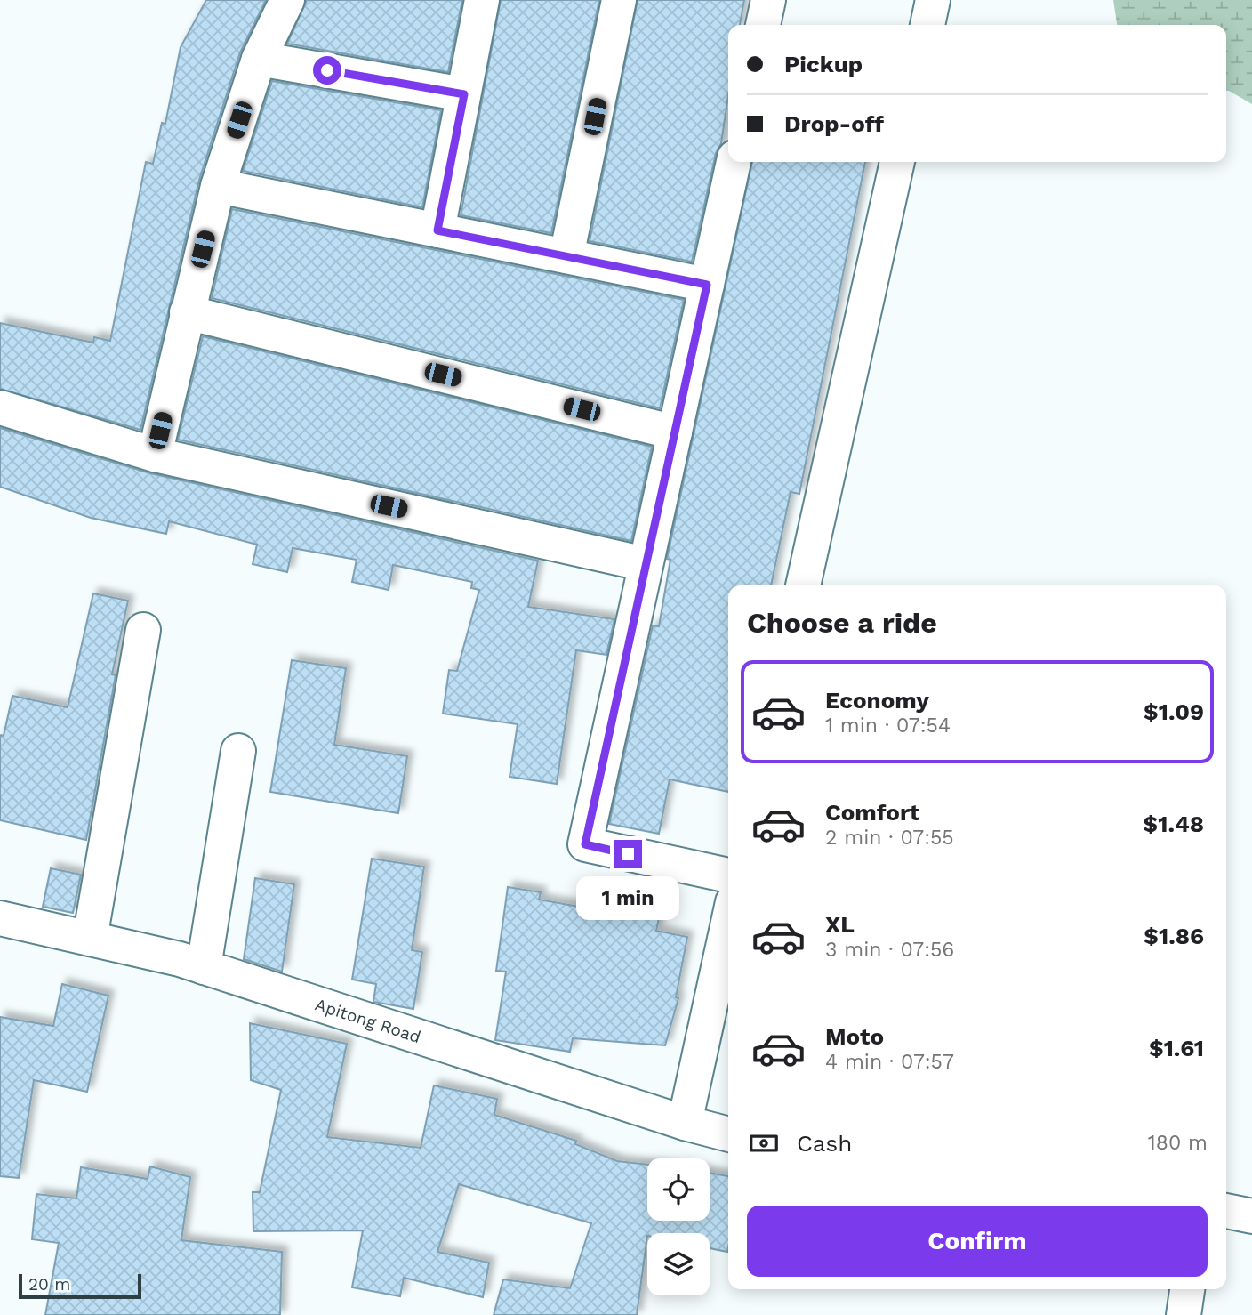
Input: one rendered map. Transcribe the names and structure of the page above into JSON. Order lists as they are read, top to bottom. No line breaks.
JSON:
{"streets":{"street":["Apitong Road"]},"scale_bar":"20 m","page":{"banner":["Pickup","Drop-off"],"heading":"Choose a ride","list":[{"name":"Economy","note":"1 min · 07:54","value":"$1.09"},{"name":"Comfort","note":"2 min · 07:55","value":"$1.48"},{"name":"XL","note":"3 min · 07:56","value":"$1.86"},{"name":"Moto","note":"4 min · 07:57","value":"$1.61"}],"bubble":"1 min","pay":["Cash","180 m"],"buttons":"Confirm","scale":"20 m"}}
